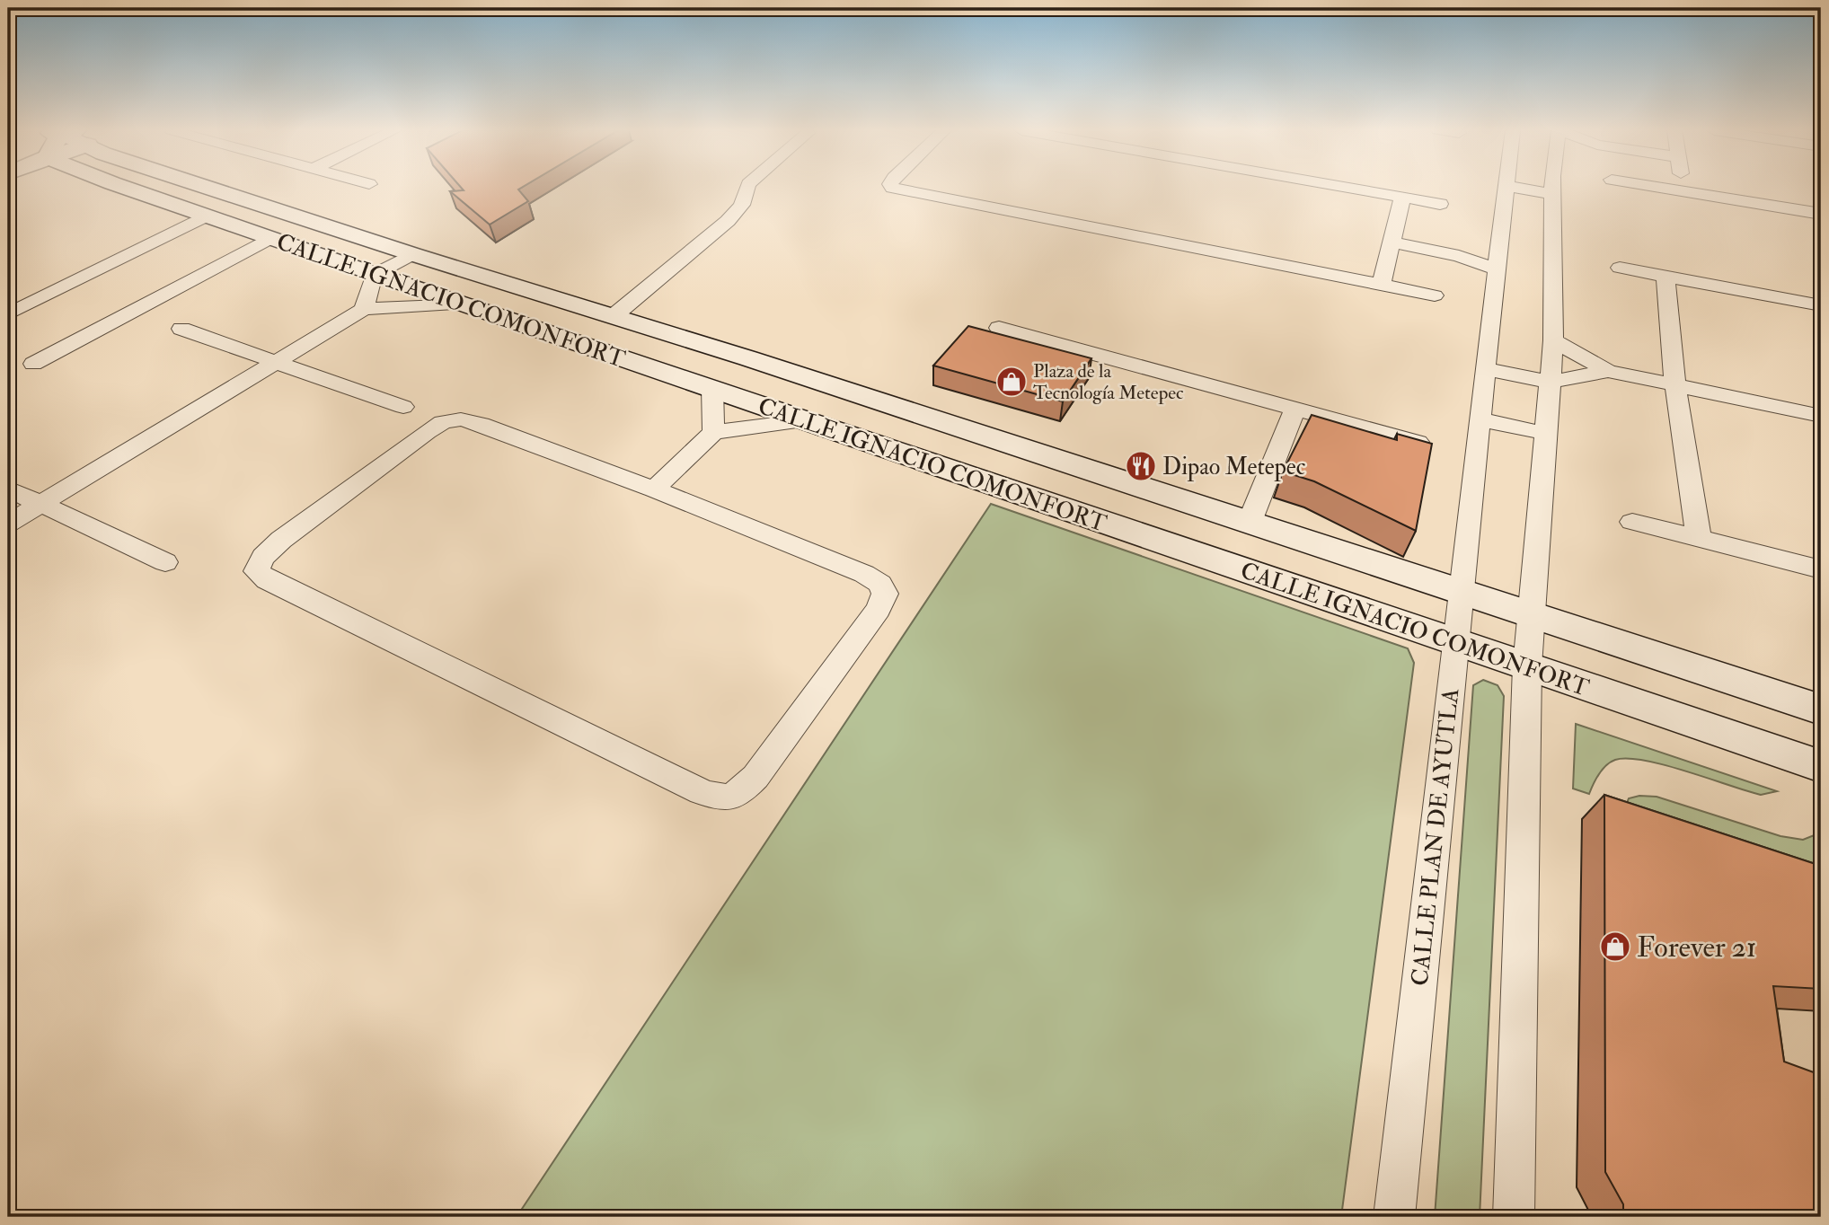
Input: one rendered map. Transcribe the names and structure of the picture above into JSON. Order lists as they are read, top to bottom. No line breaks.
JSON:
{"streets":{"main road":["CALLE IGNACIO COMONFORT"],"street":["CALLE PLAN DE AYUTLA"]},"crossings":[["CALLE IGNACIO COMONFORT","CALLE PLAN DE AYUTLA"]],"places":{"shop":["Plaza de la Tecnología Metepec","Forever 21"],"restaurant":["Dipao Metepec"]}}
